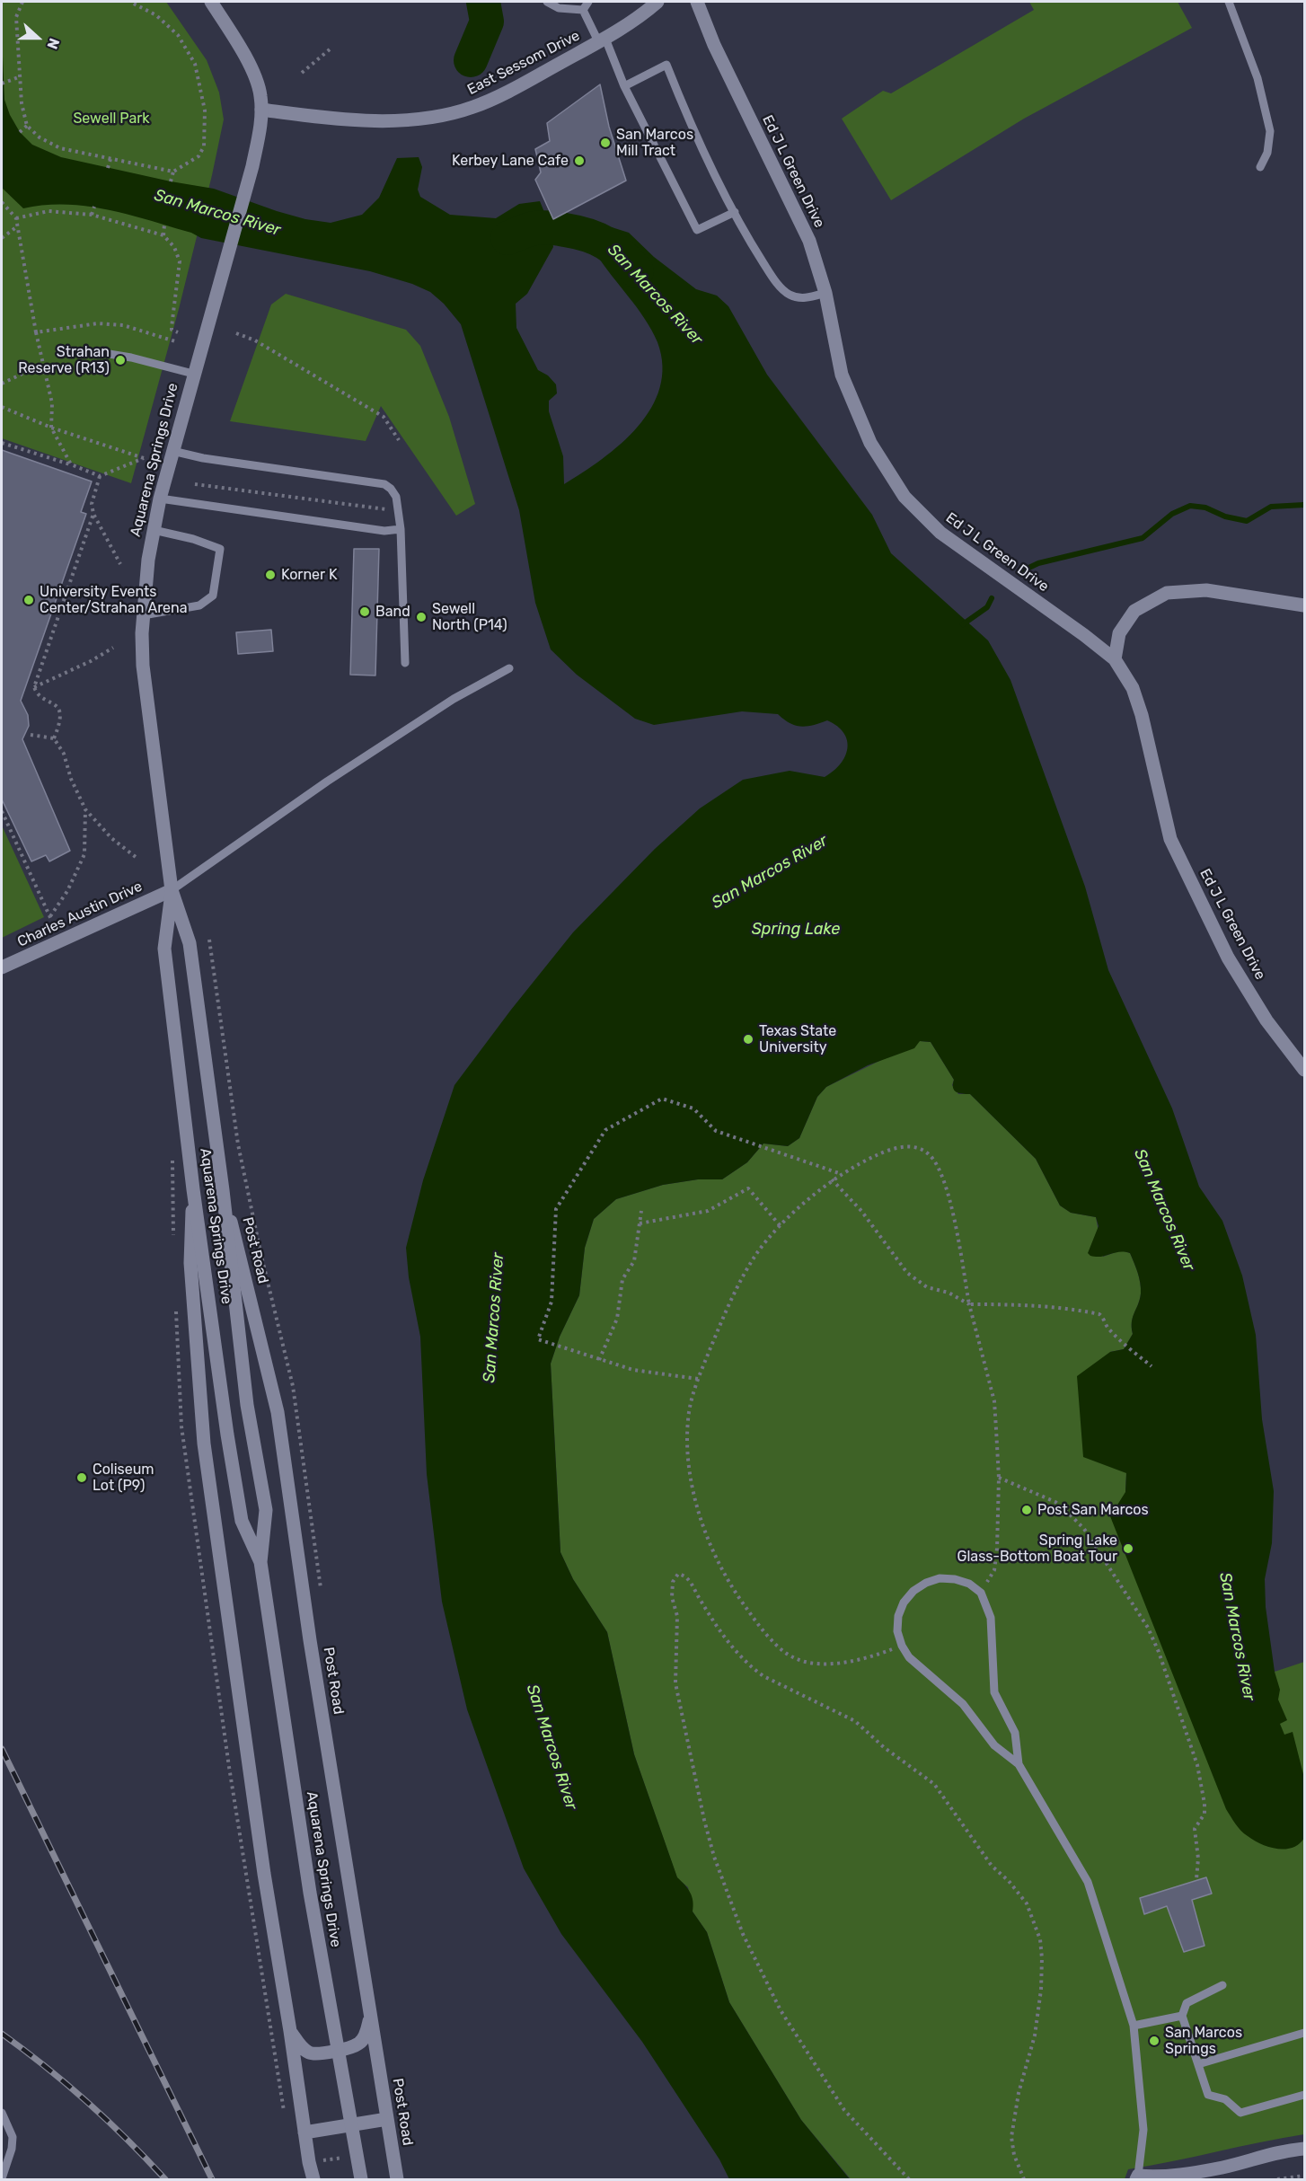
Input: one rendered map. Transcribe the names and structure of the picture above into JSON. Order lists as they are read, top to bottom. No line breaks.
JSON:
{"streets":{"street":["East Sessom Drive","Ed J L Green Drive","Aquarena Springs Drive","Charles Austin Drive","Post Road"]},"crossings":[["East Sessom Drive","Aquarena Springs Drive"],["Aquarena Springs Drive","Charles Austin Drive"],["Aquarena Springs Drive","Post Road"]],"water":["San Marcos River","Spring Lake"],"parks":["Sewell Park"],"places":["San Marcos Mill Tract","Kerbey Lane Cafe","Strahan Reserve (R13)","Korner K","University Events Center/Strahan Arena","Band","Sewell North (P14)","Texas State University","Coliseum Lot (P9)","Post San Marcos","Spring Lake Glass-Bottom Boat Tour","San Marcos Springs"],"north":"right"}
